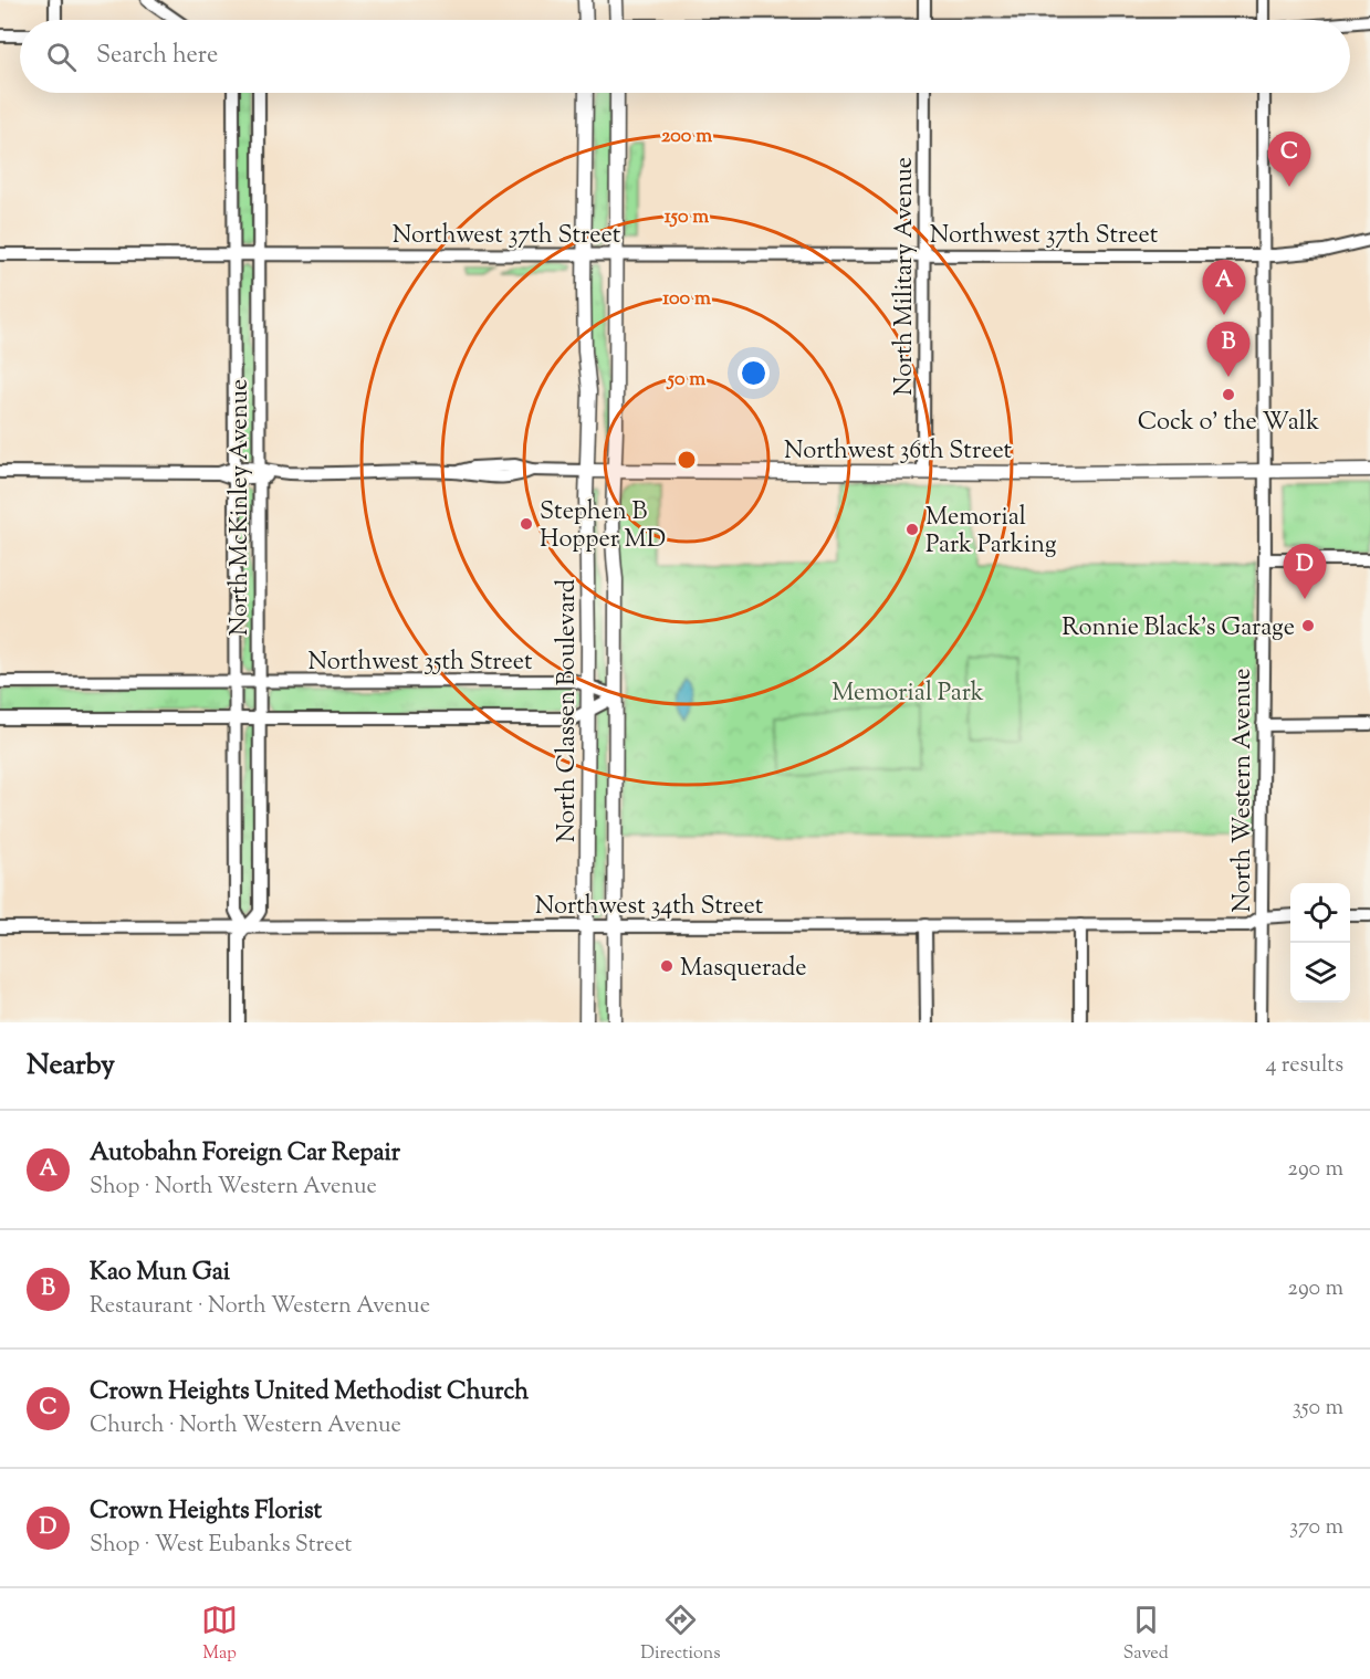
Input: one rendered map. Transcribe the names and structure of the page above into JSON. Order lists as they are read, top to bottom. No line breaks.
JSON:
{"streets":{"main road":["Northwest 36th Street","North Classen Boulevard"],"street":["Northwest 37th Street","North Military Avenue","North McKinley Avenue","Northwest 35th Street","North Western Avenue","Northwest 34th Street"]},"crossings":[["Northwest 37th Street","North Military Avenue"],["Northwest 37th Street","North McKinley Avenue"],["Northwest 37th Street","North Classen Boulevard"],["Northwest 37th Street","North Western Avenue"],["North Military Avenue","Northwest 36th Street"],["Northwest 36th Street","North McKinley Avenue"],["Northwest 36th Street","North Classen Boulevard"],["Northwest 36th Street","North Western Avenue"],["North McKinley Avenue","Northwest 35th Street"],["North McKinley Avenue","Northwest 34th Street"],["Northwest 35th Street","North Classen Boulevard"],["North Classen Boulevard","Northwest 34th Street"],["North Western Avenue","Northwest 34th Street"]],"parks":["Memorial Park"],"places":["Cock o' the Walk","Stephen B Hopper MD","Memorial Park Parking","Ronnie Black's Garage","Masquerade"],"page":{"search":"Search here","pins":["C","A","B","D"],"heading":["Nearby","4 results"],"list":[{"mark":"A","name":"Autobahn Foreign Car Repair","note":"Shop · North Western Avenue","value":"290 m"},{"mark":"B","name":"Kao Mun Gai","note":"Restaurant · North Western Avenue","value":"290 m"},{"mark":"C","name":"Crown Heights United Methodist Church","note":"Church · North Western Avenue","value":"350 m"},{"mark":"D","name":"Crown Heights Florist","note":"Shop · West Eubanks Street","value":"370 m"}],"nav":["Map","Directions","Saved"]},"rings":["200 m","150 m","100 m","50 m"]}
